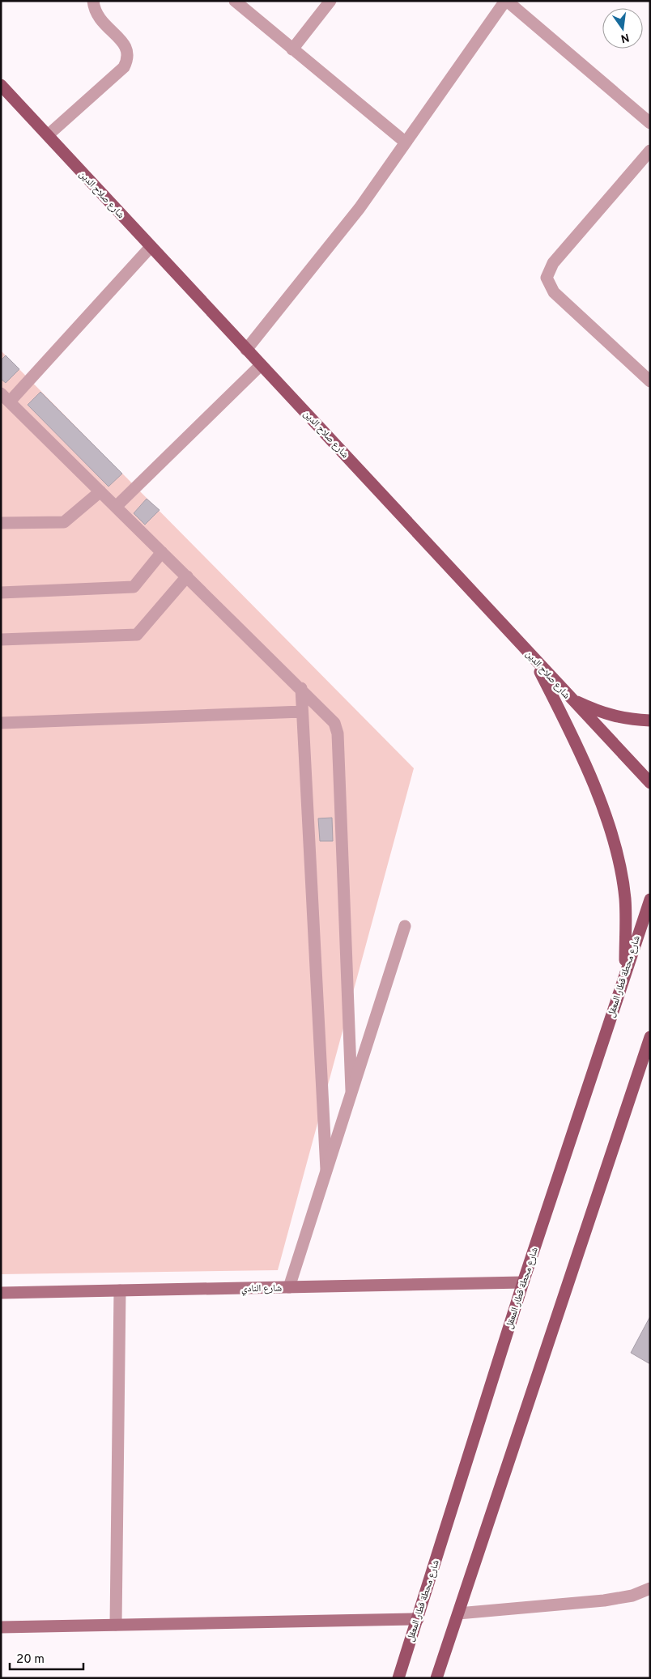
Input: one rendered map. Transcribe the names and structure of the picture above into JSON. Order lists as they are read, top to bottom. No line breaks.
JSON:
{"streets":{"main road":["شارع صلاح الدين","شارع محطة قطار المعقل"],"street":["شارع النادي"]},"crossings":[["شارع محطة قطار المعقل","شارع النادي"]],"scale_bar":"20 m","north":"bottom"}
